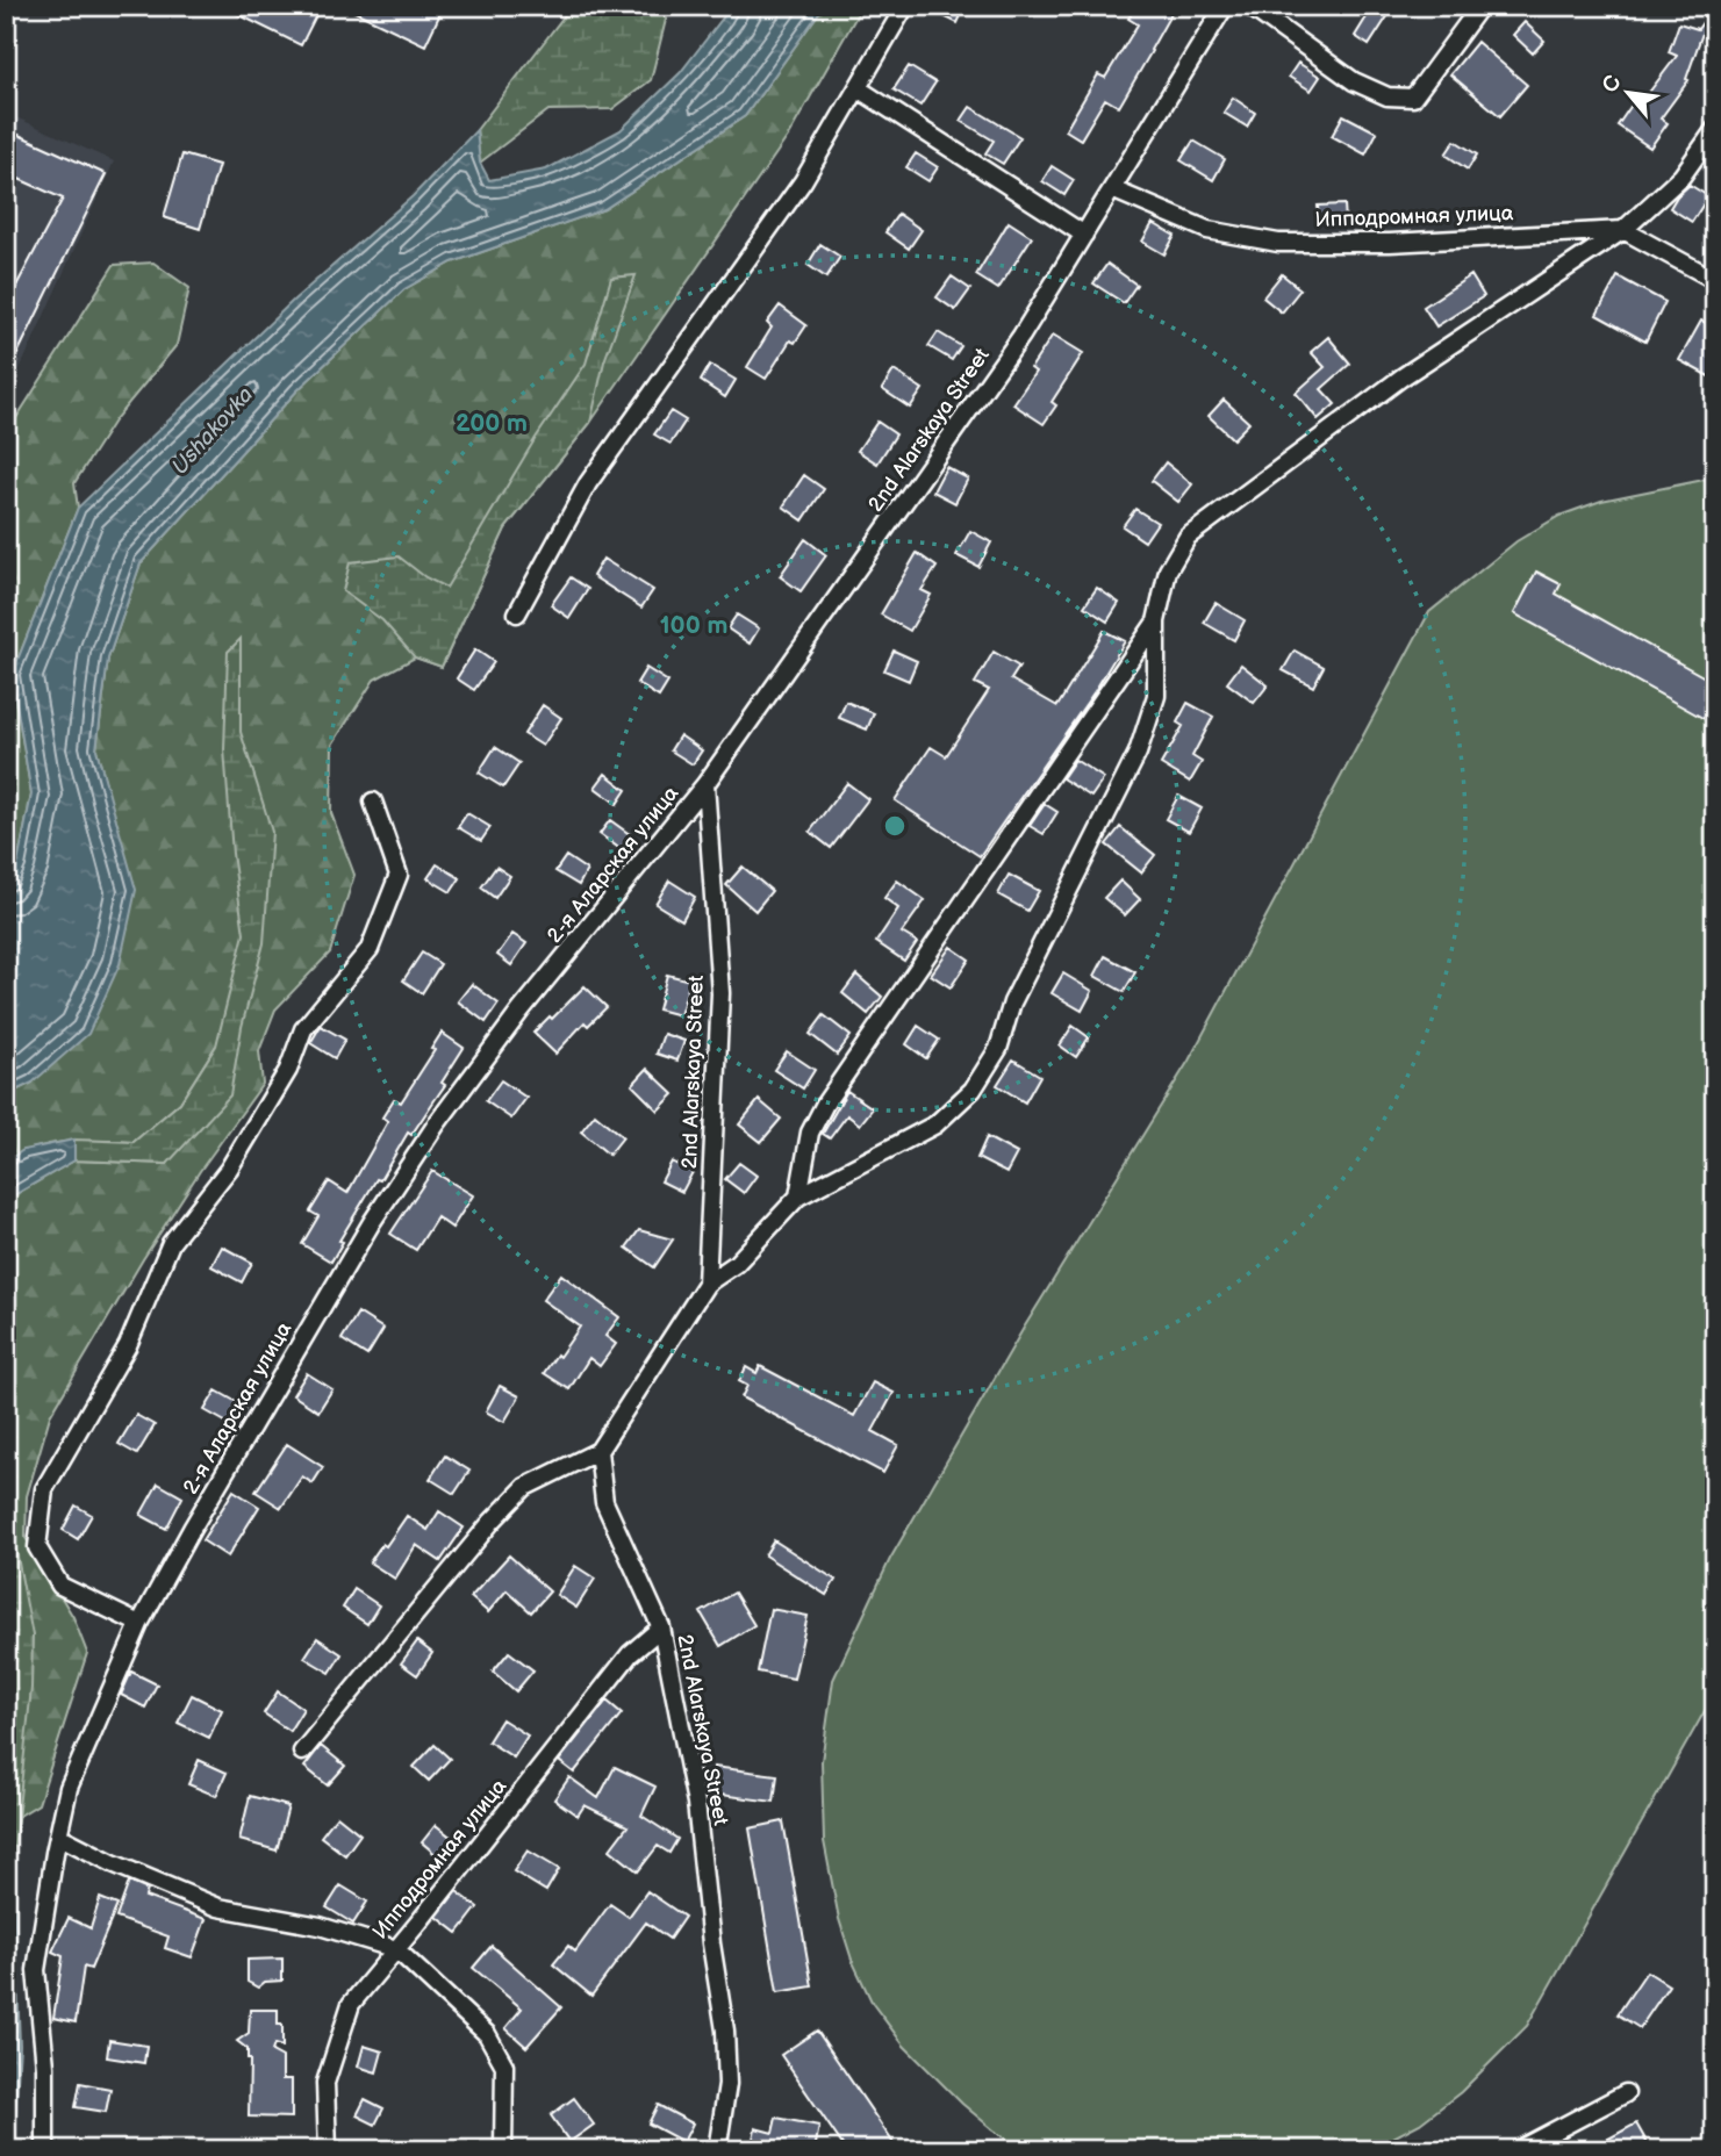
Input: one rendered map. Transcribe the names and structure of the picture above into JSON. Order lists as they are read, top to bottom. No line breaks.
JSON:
{"streets":{"street":["Ипподромная улица","2nd Alarskaya Street","2-я Аларская улица"]},"crossings":[["Ипподромная улица","2nd Alarskaya Street"],["2nd Alarskaya Street","2-я Аларская улица"]],"water":["Ushakovka"],"north":"top left","rings":["200 m","100 m"]}
